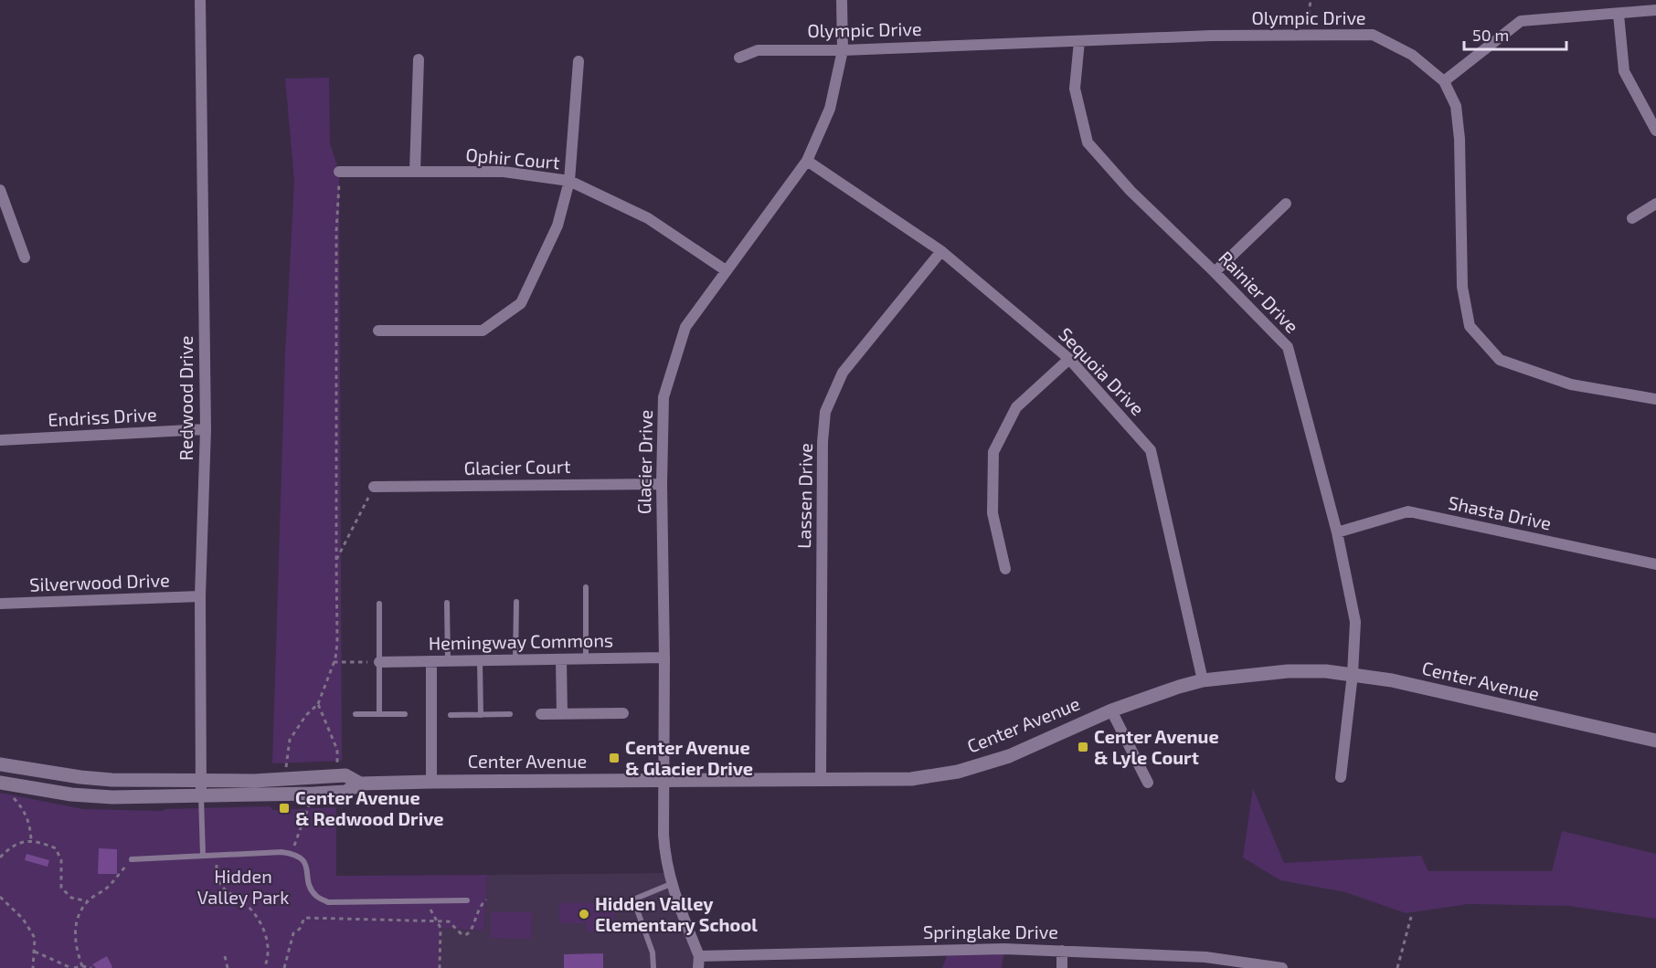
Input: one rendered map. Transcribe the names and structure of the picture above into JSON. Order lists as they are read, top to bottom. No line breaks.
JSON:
{"streets":{"street":["Olympic Drive","Ophir Court","Rainier Drive","Sequoia Drive","Redwood Drive","Endriss Drive","Glacier Drive","Glacier Court","Lassen Drive","Shasta Drive","Silverwood Drive","Hemingway Commons","Center Avenue","Springlake Drive"]},"crossings":[["Olympic Drive","Rainier Drive"],["Olympic Drive","Glacier Drive"],["Ophir Court","Glacier Drive"],["Rainier Drive","Shasta Drive"],["Rainier Drive","Center Avenue"],["Sequoia Drive","Glacier Drive"],["Sequoia Drive","Lassen Drive"],["Sequoia Drive","Center Avenue"],["Redwood Drive","Endriss Drive"],["Redwood Drive","Silverwood Drive"],["Redwood Drive","Center Avenue"],["Glacier Drive","Glacier Court"],["Glacier Drive","Hemingway Commons"],["Glacier Drive","Center Avenue"],["Glacier Drive","Springlake Drive"],["Lassen Drive","Center Avenue"]],"parks":["Hidden Valley Park"],"places":{"transit":["Center Avenue & Lyle Court","Center Avenue & Glacier Drive","Center Avenue & Redwood Drive"],"other":["Hidden Valley Elementary School"]},"scale_bar":"50 m"}
